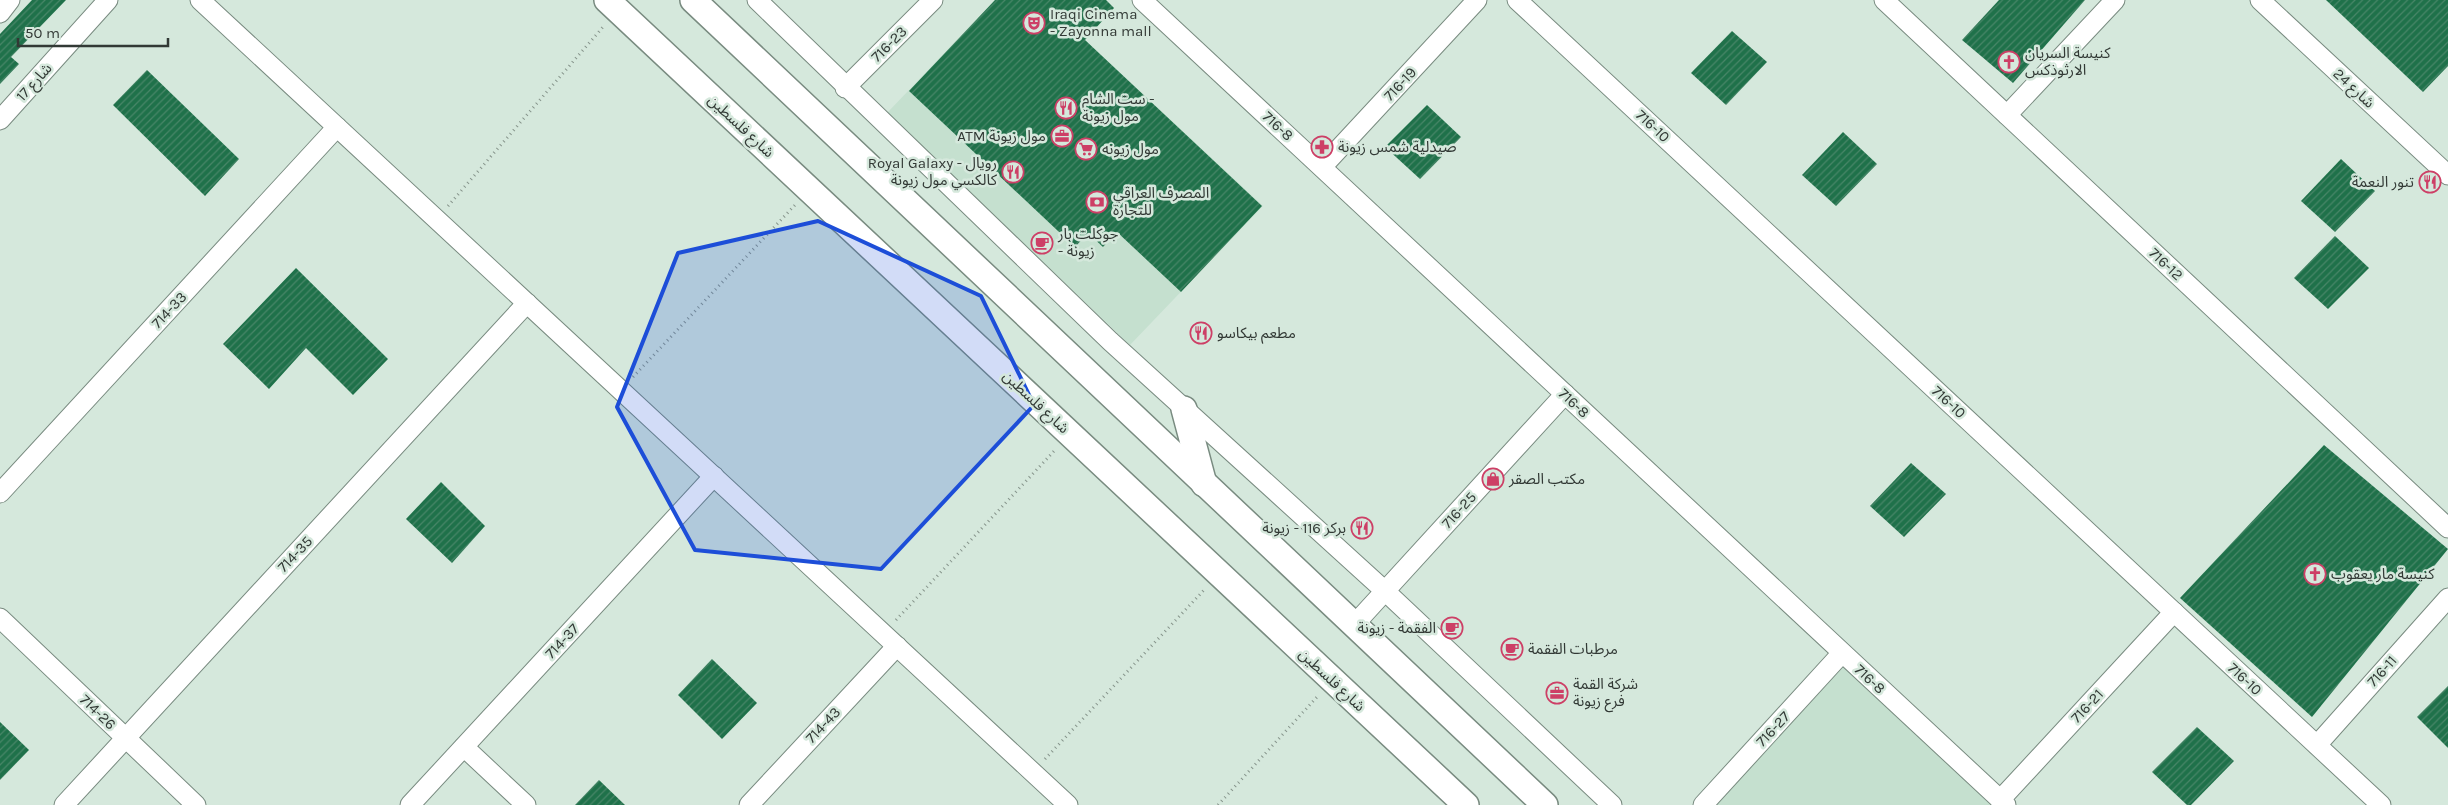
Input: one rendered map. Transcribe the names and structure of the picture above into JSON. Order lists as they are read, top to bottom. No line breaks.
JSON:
{"streets":{"main road":["شارع فلسطين"],"street":["716-23","شارع 17","716-19","شارع 24","716-8","716-10","716-12","714-33","716-25","714-35","714-37","716-11","716-21","714-26","714-43","716-27"]},"crossings":[["716-19","716-8"],["716-8","716-25"],["716-8","716-21"],["716-8","716-27"],["716-10","716-11"],["716-10","716-21"],["714-35","714-26"]],"places":{"theatre":["Iraqi Cinema - Zayonna mall"],"church":["كنيسة السريان الارثوذكس","كنيسة مار يعقوب"],"restaurant":["ست الشام - مول زيونة","Royal Galaxy - رويال كالكسي مول زيونة","تنور النعمة","مطعم بيكاسو","بركر 116 - زيونة"],"office":["ATM مول زيونة","شركة القمة فرع زيونة"],"pharmacy":["صيدلية شمس زيونة"],"supermarket":["مول زيونه"],"bank":["المصرف العراقي للتجارة"],"cafe":["جوكلت بار - زيونة","الفقمة - زيونة","مرطبات الفقمة"],"shop":["مكتب الصقر"]},"scale_bar":"50 m"}
